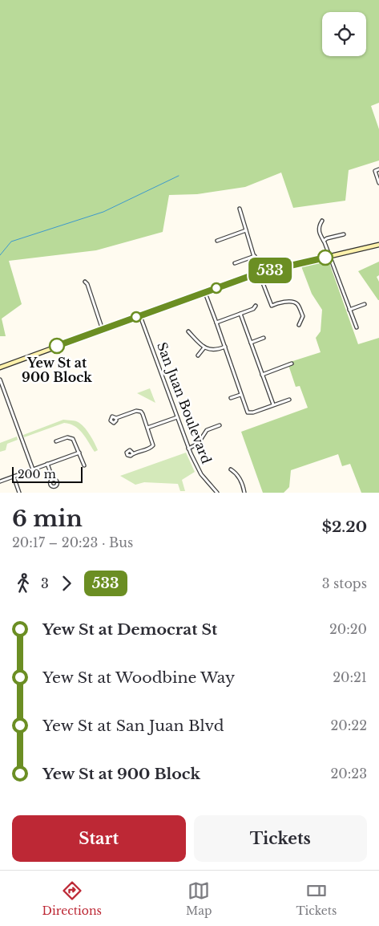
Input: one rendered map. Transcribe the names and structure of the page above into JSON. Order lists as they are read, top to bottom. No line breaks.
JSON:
{"streets":{"street":["San Juan Boulevard"]},"places":["Yew St at 900 Block"],"lines":["bus line 533"],"scale_bar":"200 m","page":{"on_map":"533","scale":"200 m","heading":["6 min","20:17 – 20:23 · Bus","$2.20"],"legs":["3","533","3 stops"],"list":[{"name":"Yew St at Democrat St","value":"20:20"},{"name":"Yew St at Woodbine Way","value":"20:21"},{"name":"Yew St at San Juan Blvd","value":"20:22"},{"name":"Yew St at 900 Block","value":"20:23"}],"buttons":["Start","Tickets"],"tabs":["Directions","Map","Tickets"]}}
